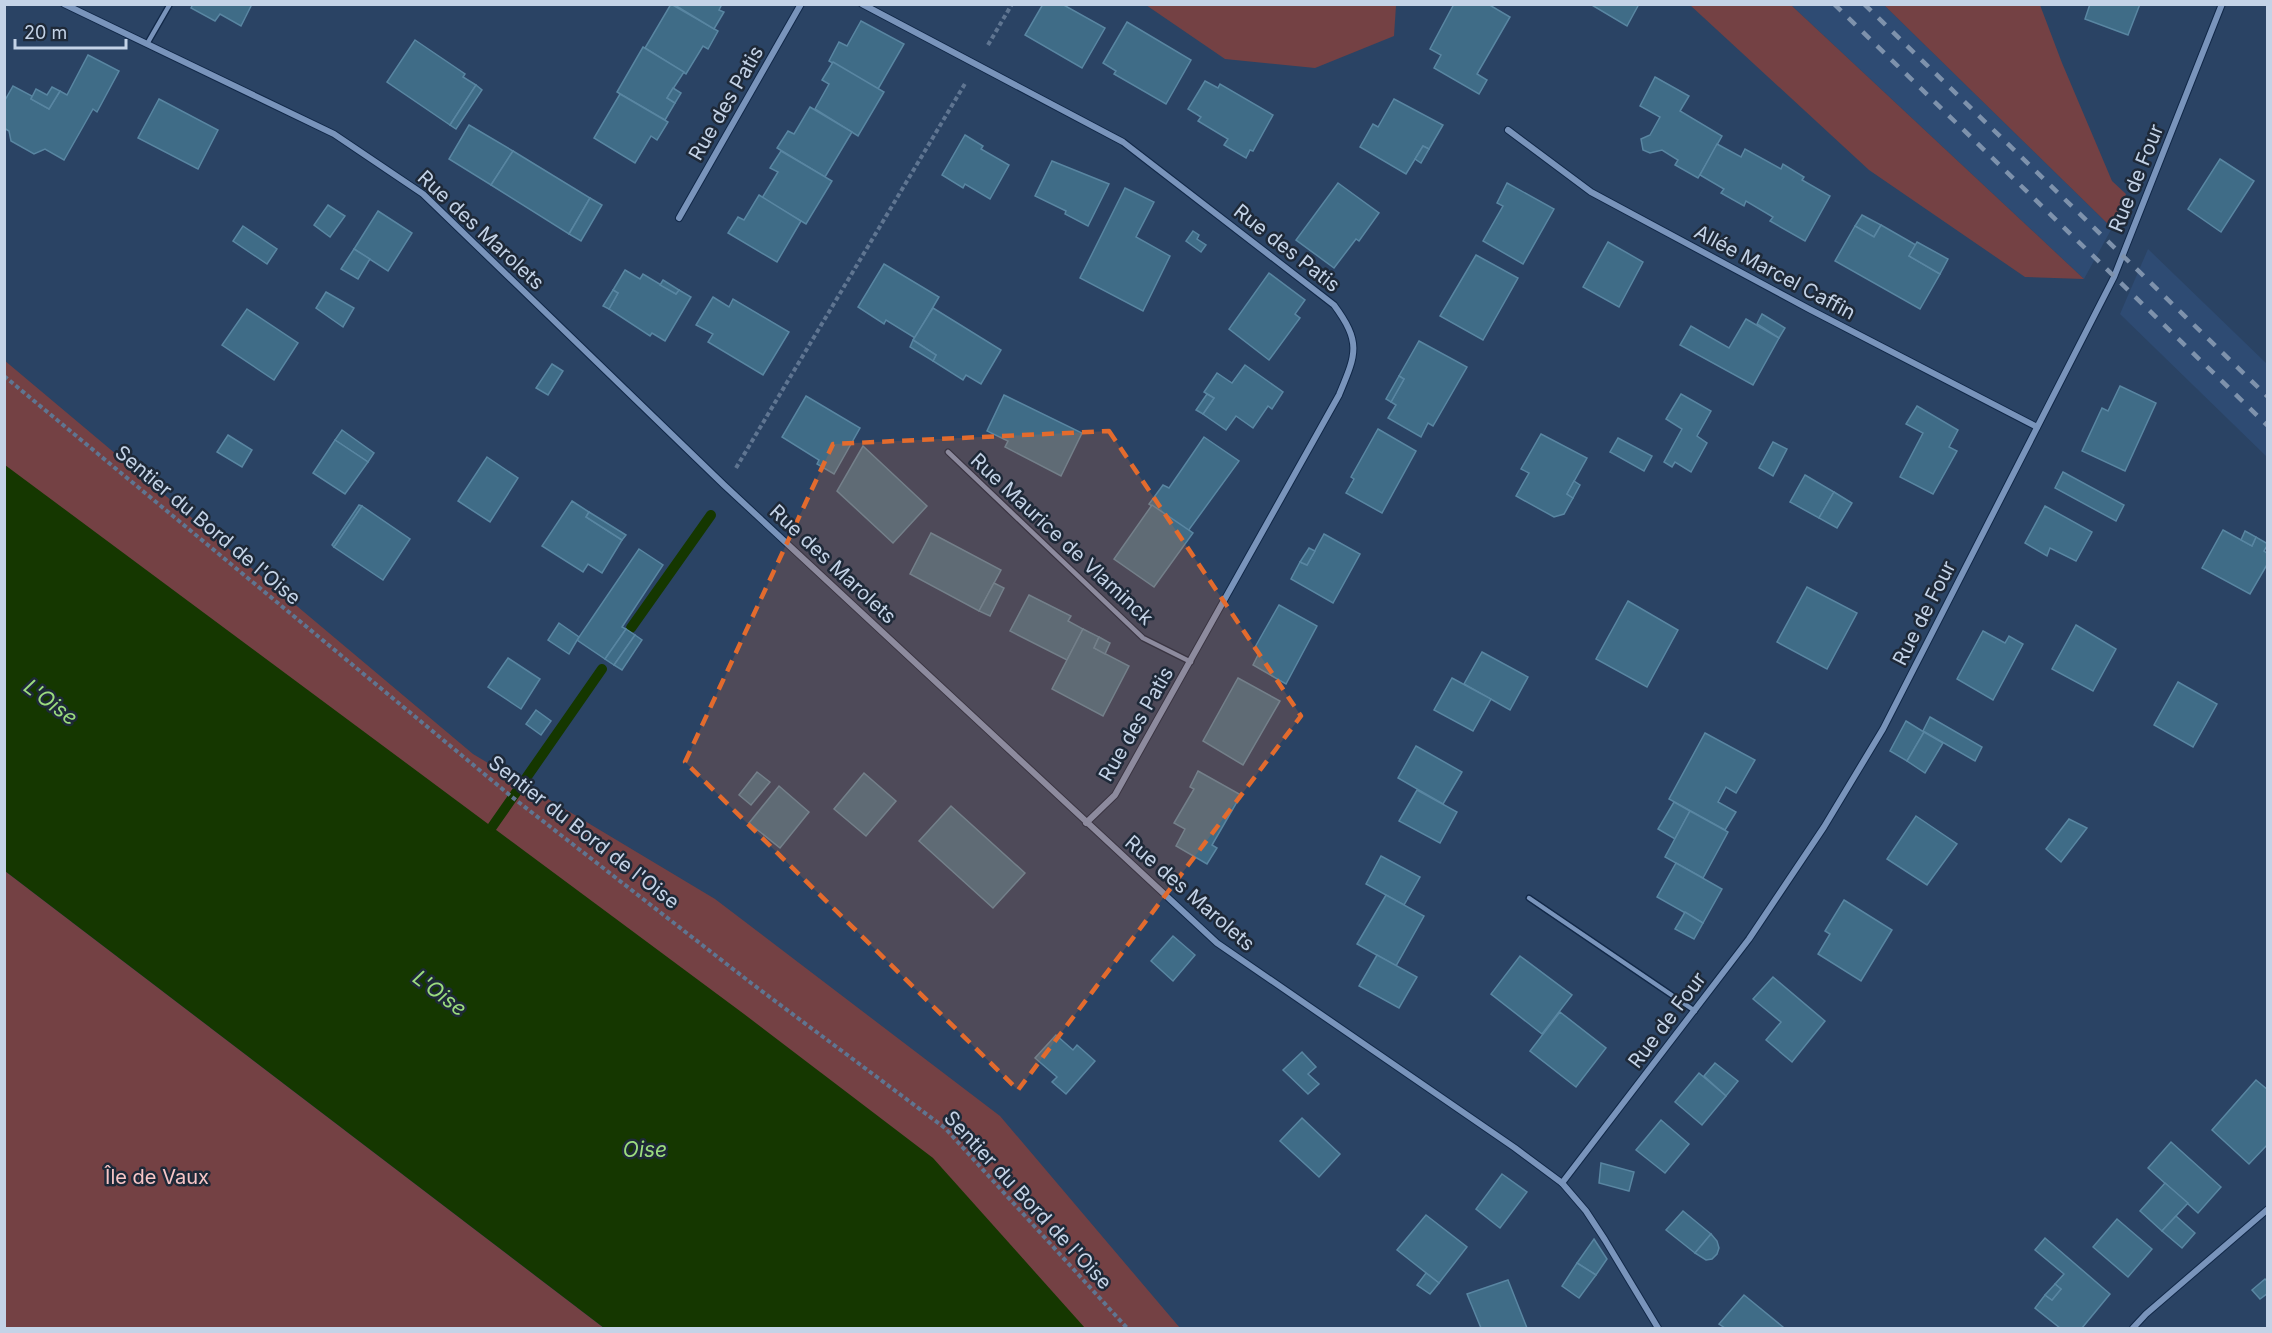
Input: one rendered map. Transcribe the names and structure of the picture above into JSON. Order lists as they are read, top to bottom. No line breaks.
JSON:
{"streets":{"street":["Rue des Patis","Rue de Four","Rue des Marolets","Allée Marcel Caffin"],"lane":["Rue Maurice de Vlaminck"],"path":["Sentier du Bord de l'Oise"]},"crossings":[["Rue des Patis","Rue des Marolets"],["Rue des Patis","Rue Maurice de Vlaminck"],["Rue de Four","Rue des Marolets"],["Rue de Four","Allée Marcel Caffin"]],"water":["L'Oise","Oise"],"parks":["Île de Vaux"],"scale_bar":"20 m"}
